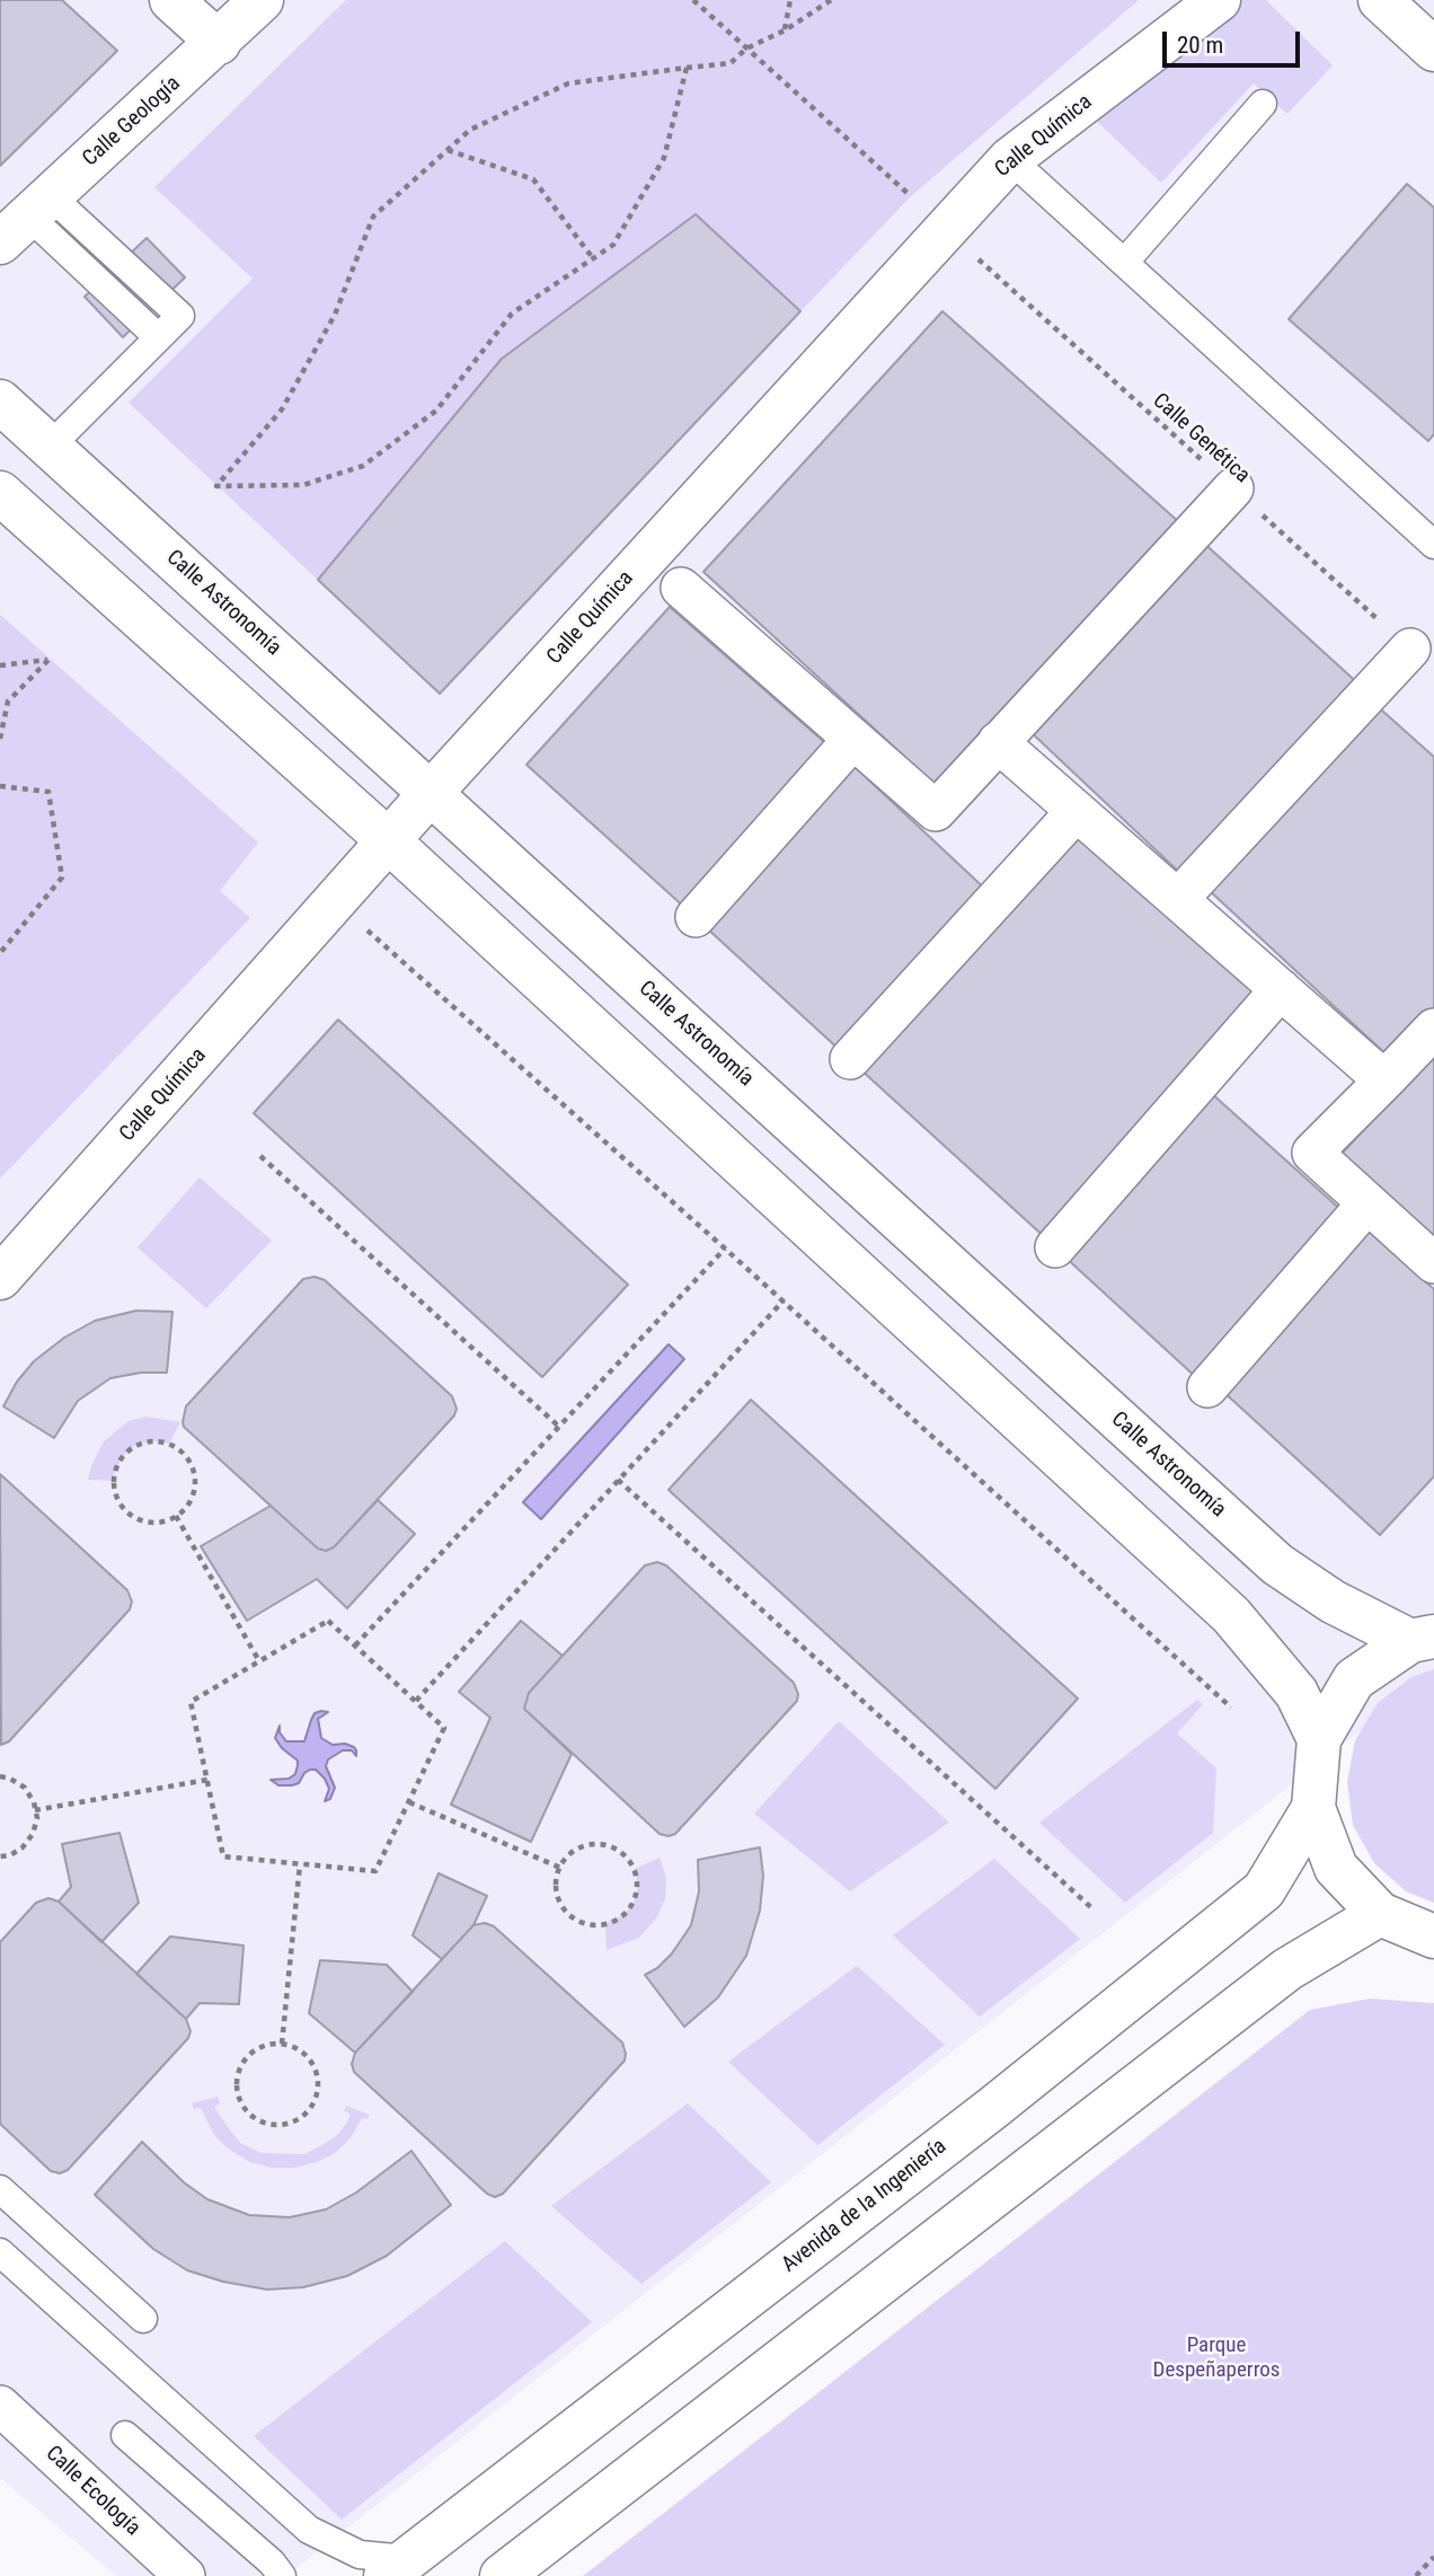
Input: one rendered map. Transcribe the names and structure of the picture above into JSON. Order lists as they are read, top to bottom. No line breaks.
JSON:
{"streets":{"street":["Calle Geología","Calle Química","Calle Astronomía","Avenida de la Ingeniería","Calle Ecología"],"path":["Calle Genética"]},"crossings":[["Calle Química","Calle Genética"],["Calle Química","Calle Astronomía"]],"parks":["Parque Despeñaperros"],"scale_bar":"20 m"}
